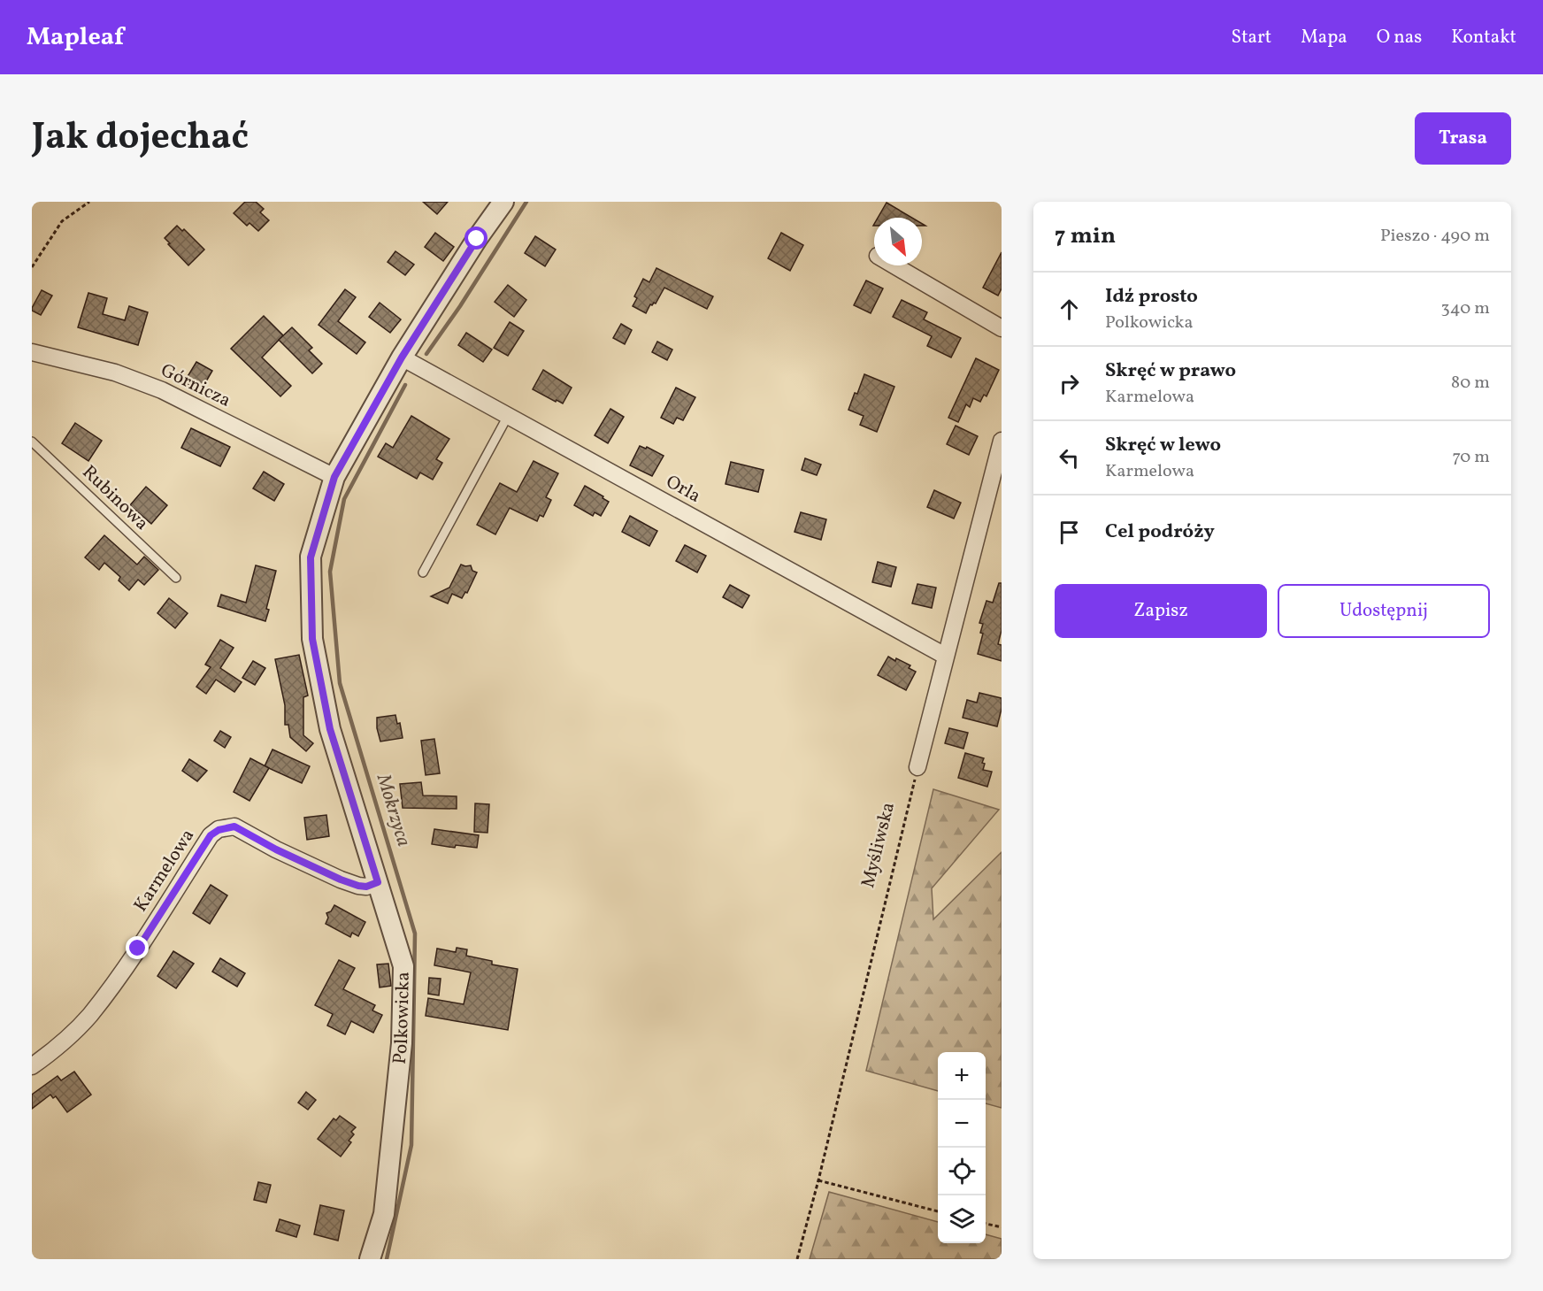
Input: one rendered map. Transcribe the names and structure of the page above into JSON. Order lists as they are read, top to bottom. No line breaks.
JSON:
{"streets":{"street":["Górnicza","Orla","Karmelowa","Polkowicka"],"lane":["Rubinowa"],"path":["Myśliwska"]},"crossings":[["Górnicza","Polkowicka"],["Orla","Polkowicka"],["Karmelowa","Polkowicka"]],"water":["Mokrzyca"],"north":"bottom right","page":{"header":"Mapleaf","nav":["Start","Mapa","O nas","Kontakt"],"title":"Jak dojechać","buttons":["Trasa",["Zapisz","Udostępnij"]],"heading":["7 min","Pieszo · 490 m"],"list":[["Idź prosto","Polkowicka","340 m"],["Skręć w prawo","Karmelowa","80 m"],["Skręć w lewo","Karmelowa","70 m"],"Cel podróży"],"map_buttons":["+","−"]}}
